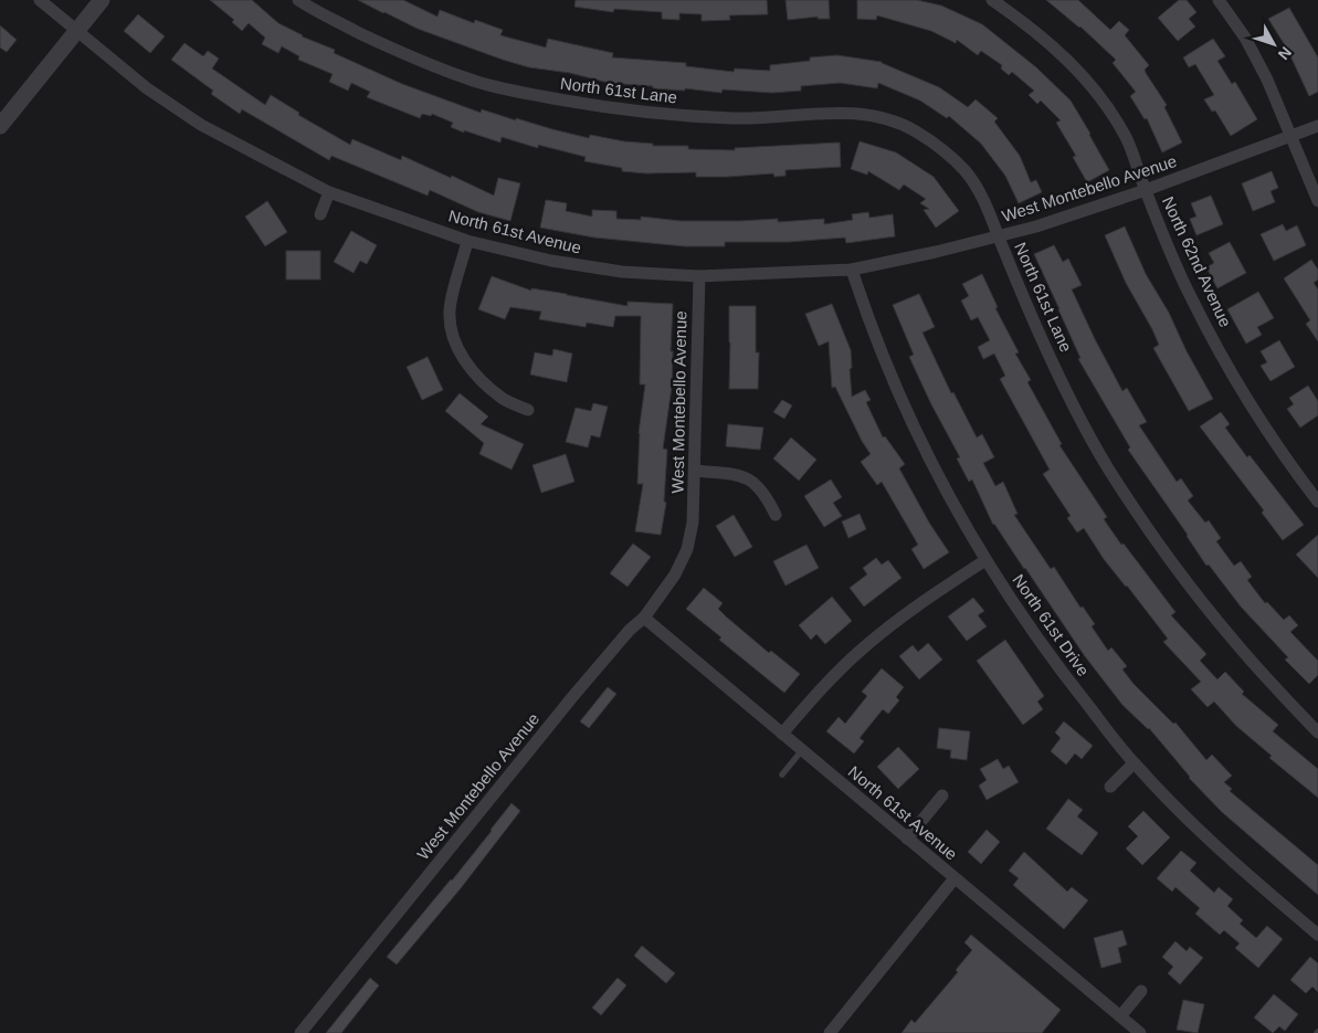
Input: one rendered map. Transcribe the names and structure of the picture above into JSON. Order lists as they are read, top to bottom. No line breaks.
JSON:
{"streets":{"street":["North 61st Lane","West Montebello Avenue","North 61st Avenue","North 62nd Avenue","North 61st Drive"]},"crossings":[["North 61st Lane","West Montebello Avenue"],["West Montebello Avenue","North 61st Avenue"],["West Montebello Avenue","North 62nd Avenue"],["West Montebello Avenue","North 61st Drive"]],"north":"bottom right"}
